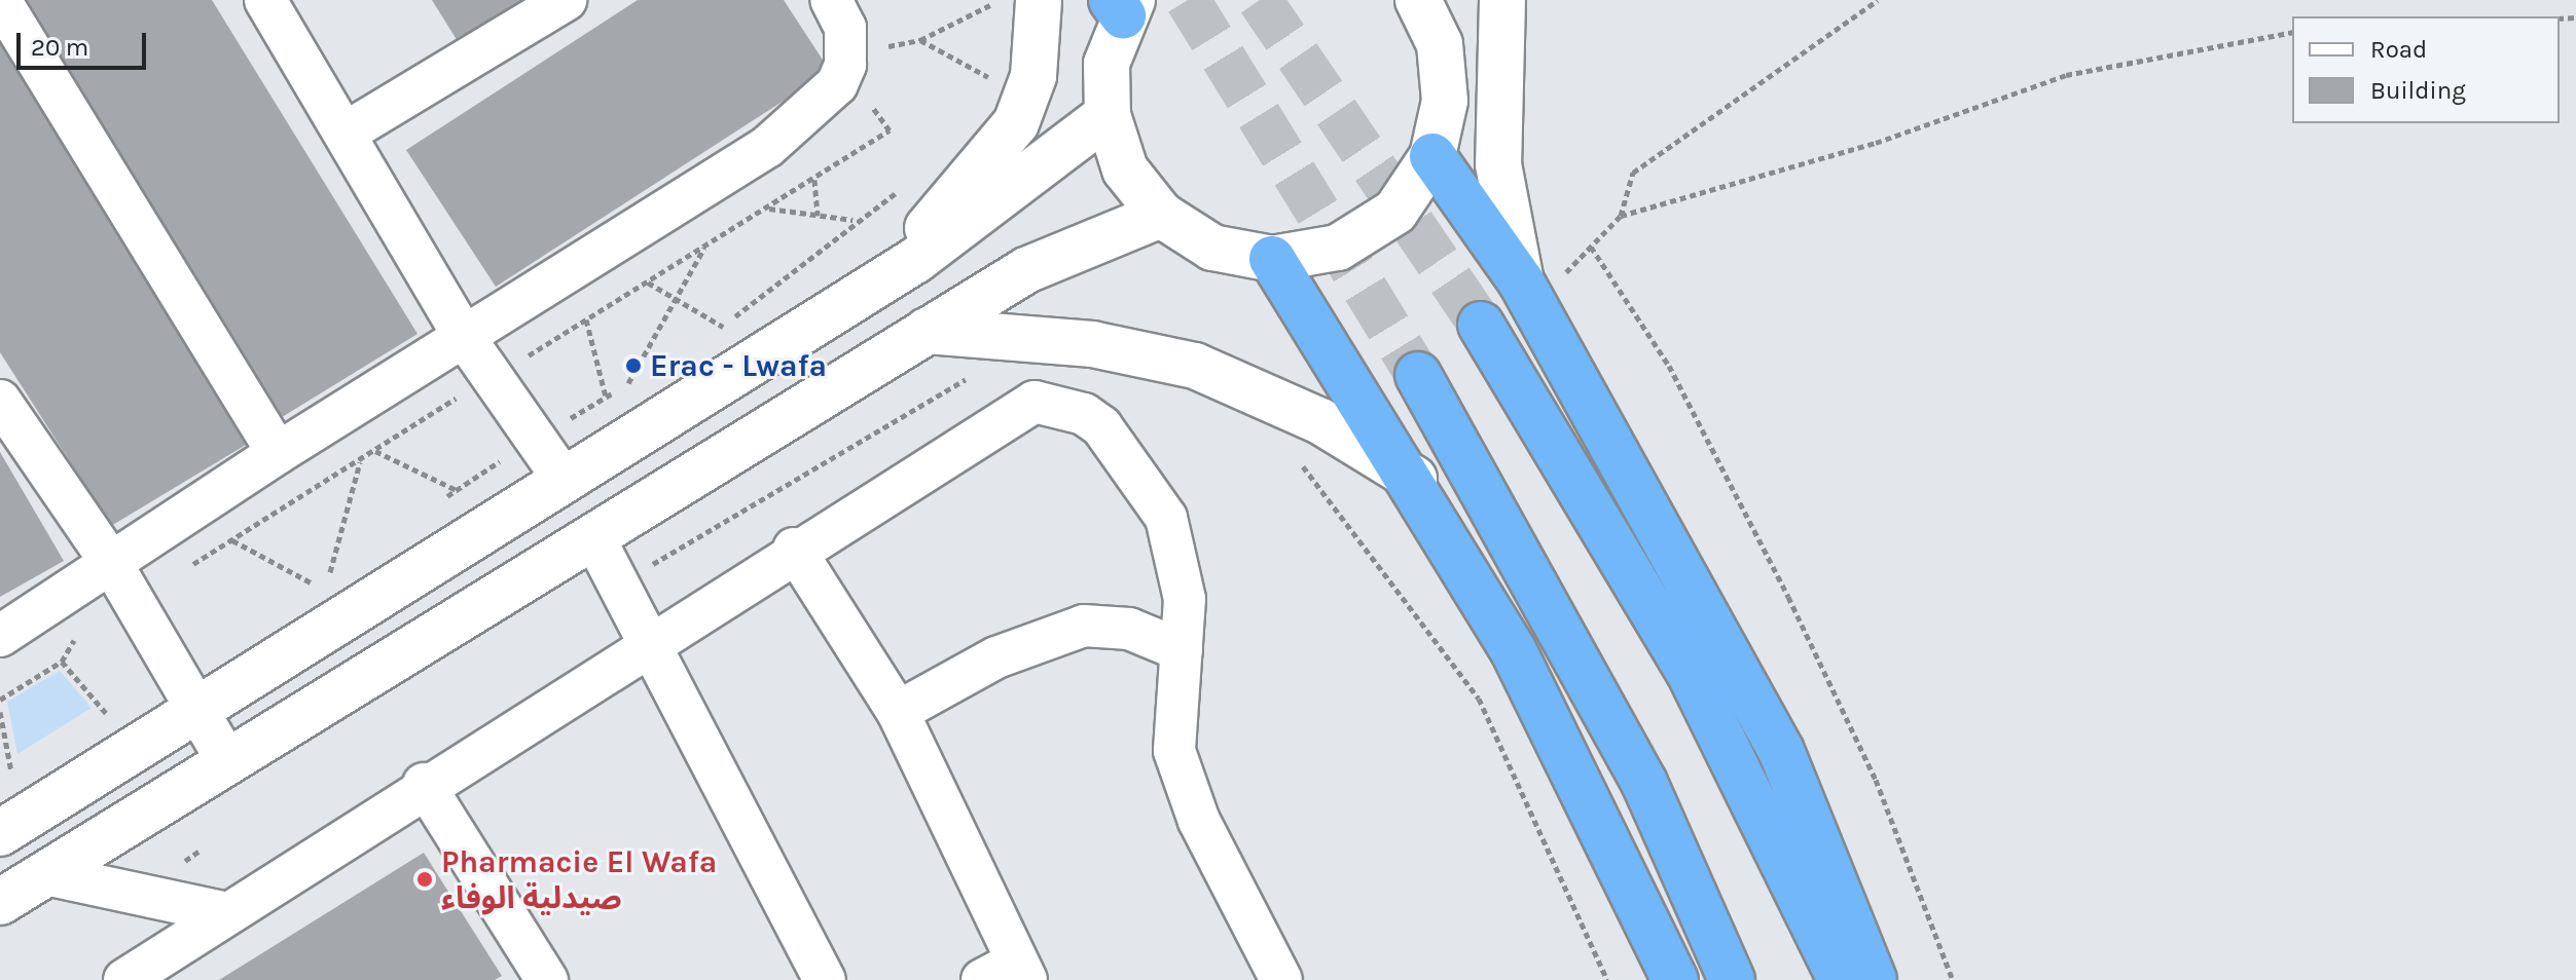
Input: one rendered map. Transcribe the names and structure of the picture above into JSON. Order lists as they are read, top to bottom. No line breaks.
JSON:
{"places":["Erac - Lwafa","Pharmacie El Wafa صيدلية الوفاء"],"legend":["Road","Building"],"scale_bar":"20 m"}
